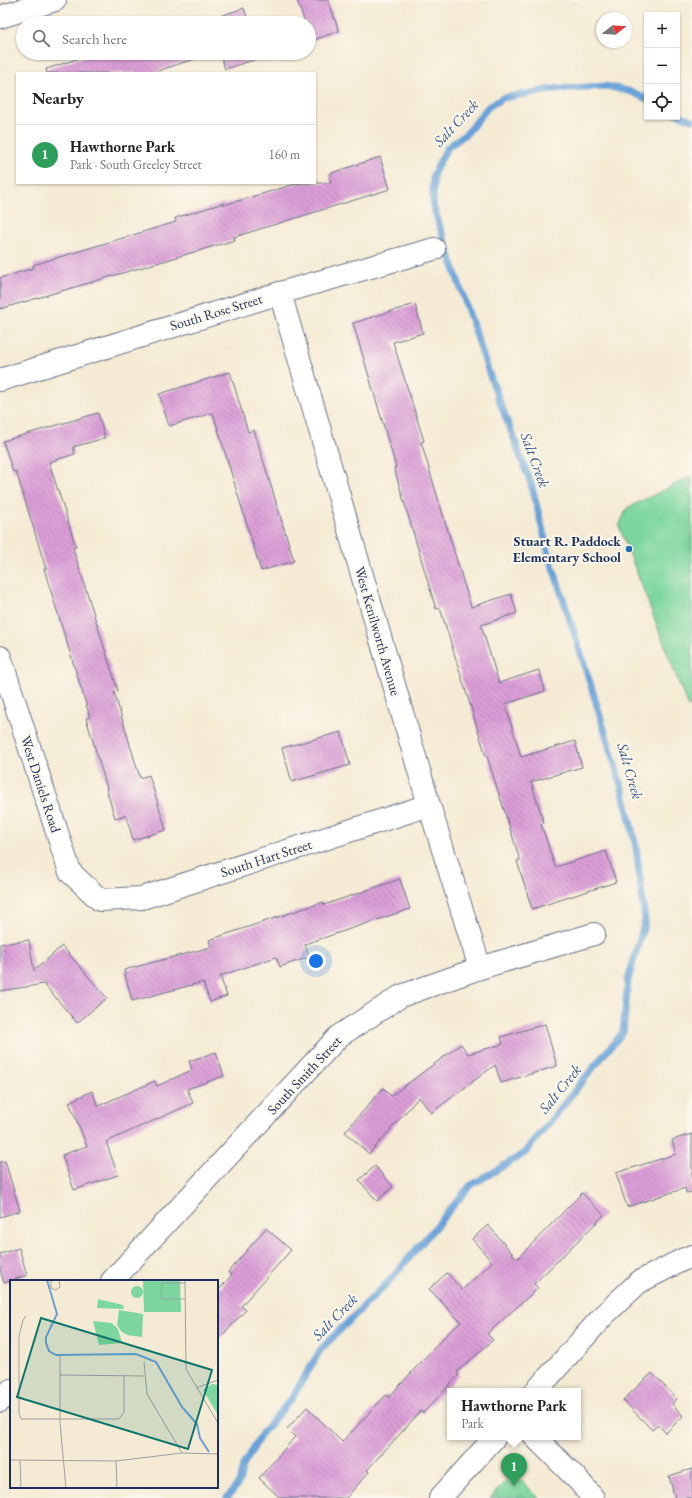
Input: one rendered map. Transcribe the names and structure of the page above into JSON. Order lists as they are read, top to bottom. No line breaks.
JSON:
{"streets":{"street":["South Rose Street","West Kenilworth Avenue","West Daniels Road","South Hart Street","South Smith Street"]},"crossings":[["South Rose Street","West Kenilworth Avenue"],["West Kenilworth Avenue","South Hart Street"],["West Kenilworth Avenue","South Smith Street"],["West Daniels Road","South Hart Street"]],"water":["Salt Creek"],"places":["Stuart R. Paddock Elementary School"],"north":"right","page":{"map_buttons":["+","−"],"search":"Search here","heading":"Nearby","list":[{"mark":"1","name":"Hawthorne Park","note":"Park · South Greeley Street","value":"160 m"}],"popup":["Hawthorne Park","Park"],"pins":"1"}}
